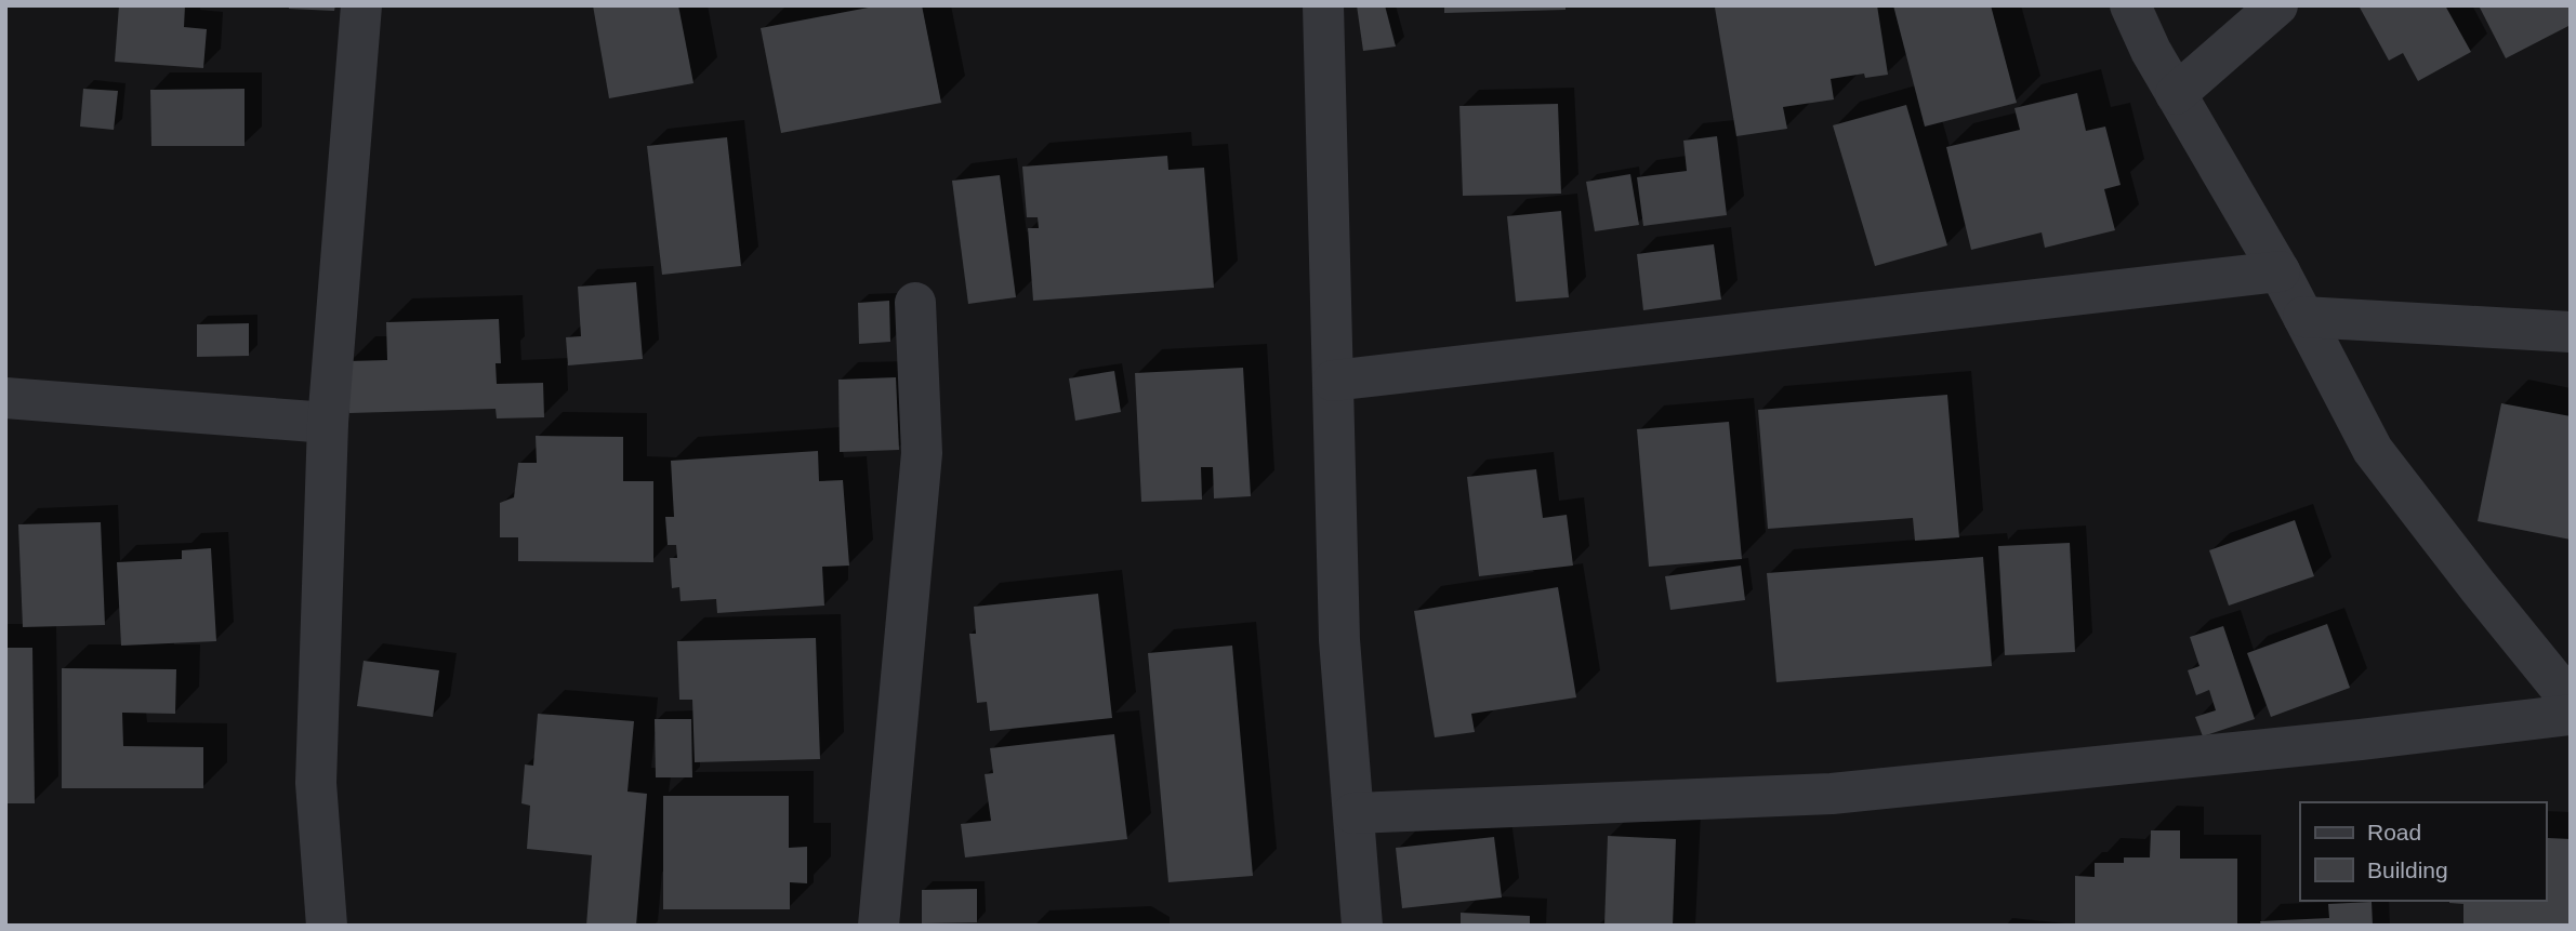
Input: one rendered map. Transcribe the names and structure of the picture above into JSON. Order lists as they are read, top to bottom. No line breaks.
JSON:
{"legend":["Road","Building"]}
